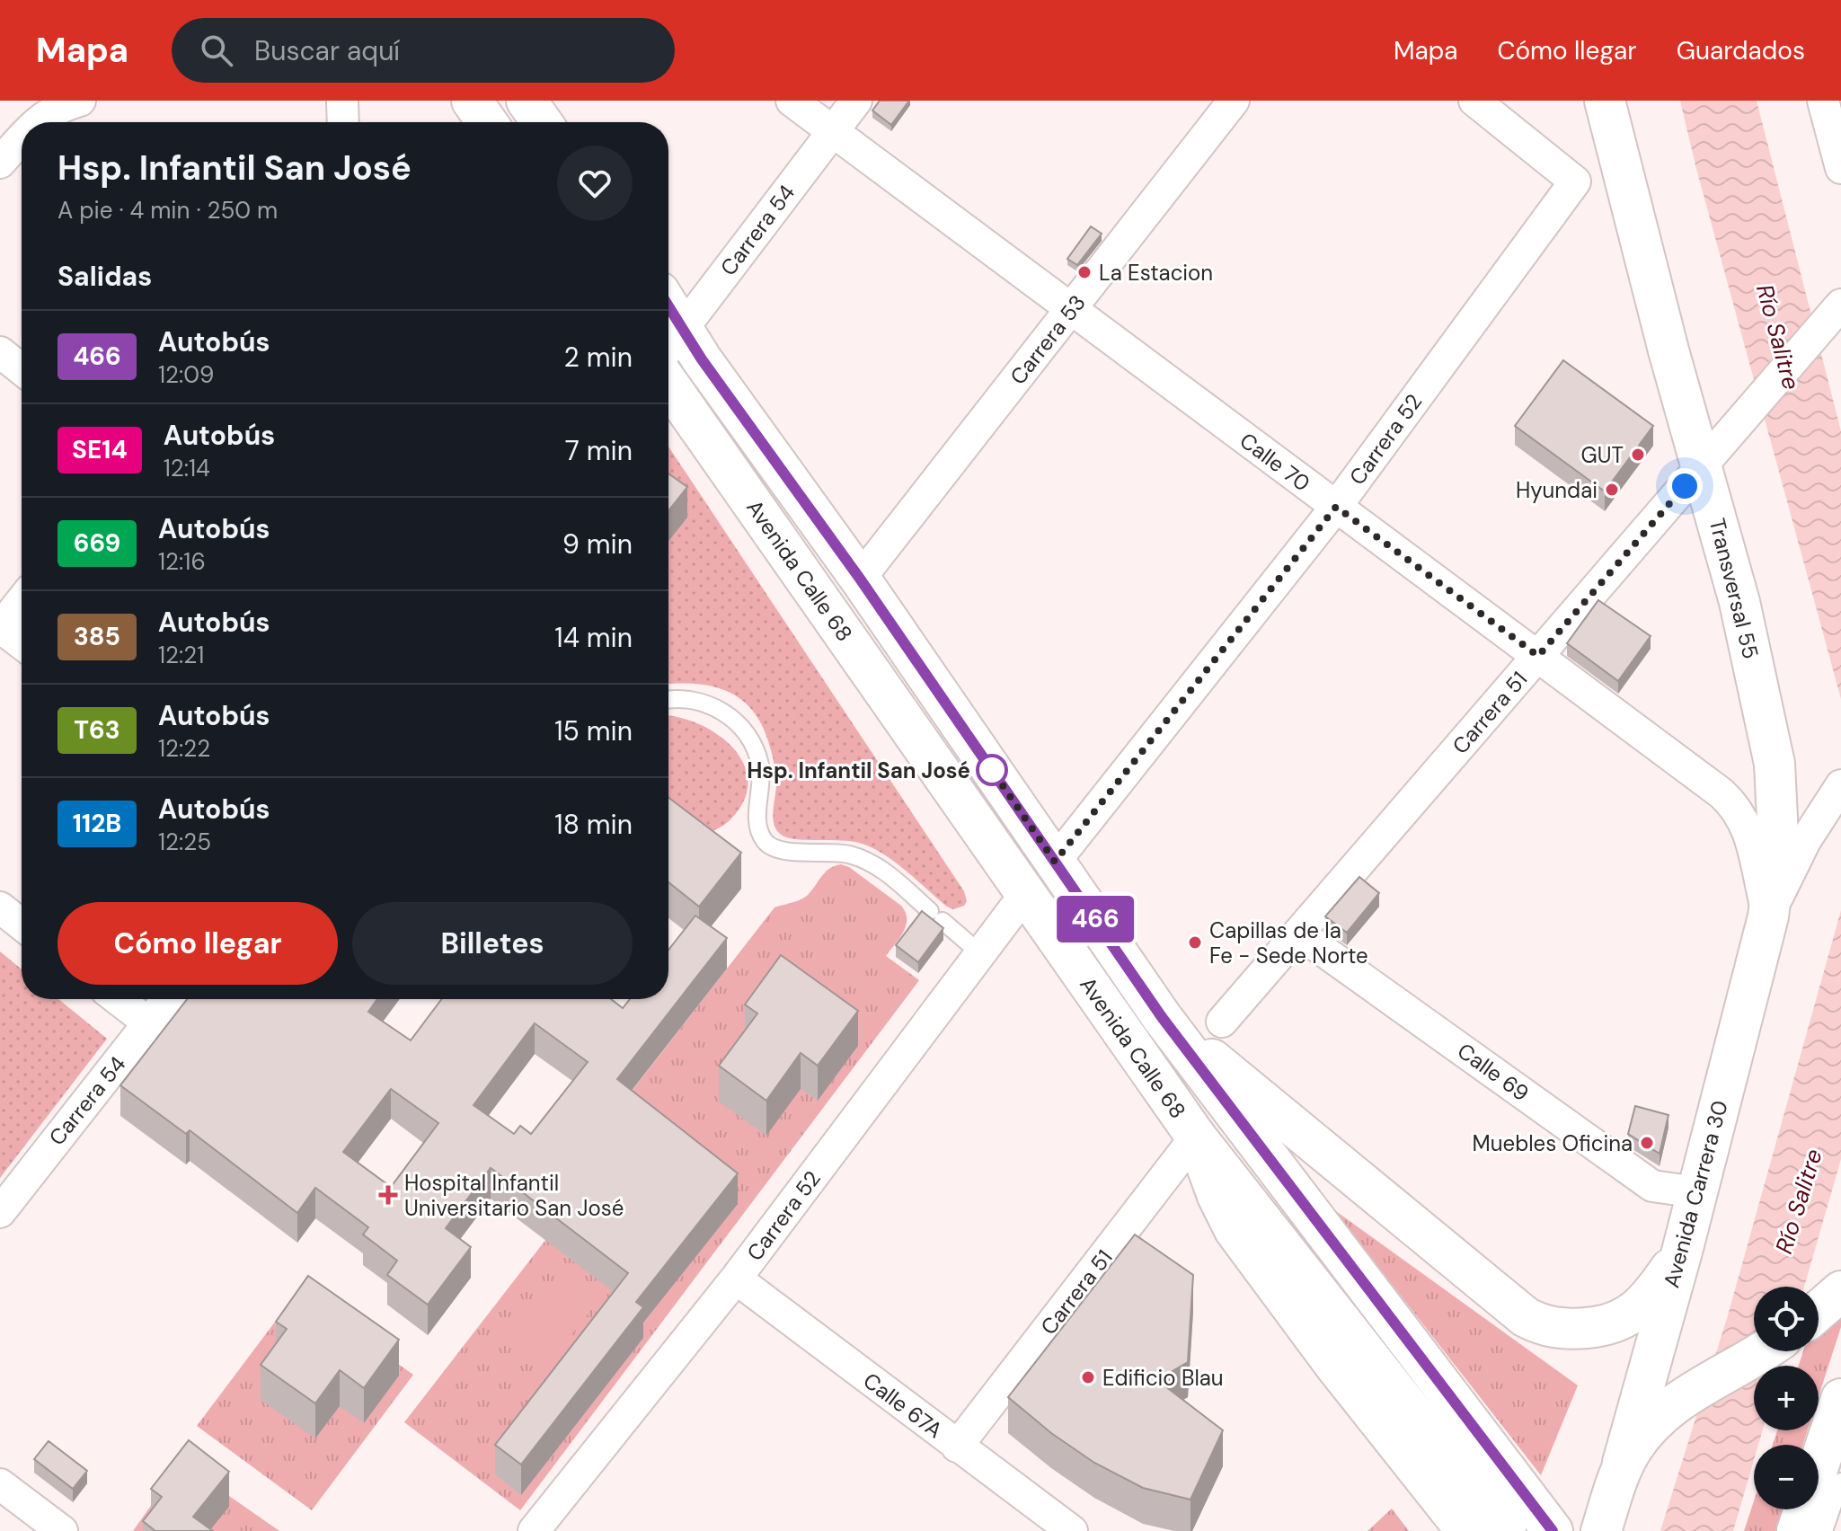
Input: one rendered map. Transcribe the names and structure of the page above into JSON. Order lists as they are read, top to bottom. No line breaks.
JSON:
{"streets":{"main road":["Avenida Calle 68","Transversal 55","Avenida Carrera 30"],"street":["Carrera 54","Carrera 53","Carrera 52","Calle 70","Carrera 51","Calle 69","Calle 67A"]},"crossings":[["Carrera 54","Calle 70"],["Carrera 54","Avenida Calle 68"],["Carrera 53","Calle 70"],["Carrera 53","Avenida Calle 68"],["Carrera 52","Calle 70"],["Carrera 52","Avenida Calle 68"],["Carrera 52","Calle 67A"],["Calle 70","Transversal 55"],["Calle 70","Carrera 51"],["Calle 70","Avenida Carrera 30"],["Avenida Calle 68","Carrera 51"],["Transversal 55","Carrera 51"],["Transversal 55","Avenida Carrera 30"],["Carrera 51","Calle 69"],["Carrera 51","Calle 67A"],["Calle 69","Avenida Carrera 30"]],"water":["Río Salitre"],"places":{"other":["La Estacion","GUT","Hyundai","Hsp. Infantil San José","Capillas de la Fe - Sede Norte","Muebles Oficina","Edificio Blau"],"health":["Hospital Infantil Universitario San José"]},"lines":["bus line 466"],"page":{"header":"Mapa","search":"Buscar aquí","nav":["Mapa","Cómo llegar","Guardados"],"on_map":"466","heading":[["Hsp. Infantil San José","A pie · 4 min · 250 m"],"Salidas"],"list":[{"mark":"466","name":"Autobús","note":"12:09","value":"2 min"},{"mark":"SE14","name":"Autobús","note":"12:14","value":"7 min"},{"mark":"669","name":"Autobús","note":"12:16","value":"9 min"},{"mark":"385","name":"Autobús","note":"12:21","value":"14 min"},{"mark":"T63","name":"Autobús","note":"12:22","value":"15 min"},{"mark":"112B","name":"Autobús","note":"12:25","value":"18 min"}],"buttons":["Cómo llegar","Billetes"],"map_buttons":["+","−"]}}
